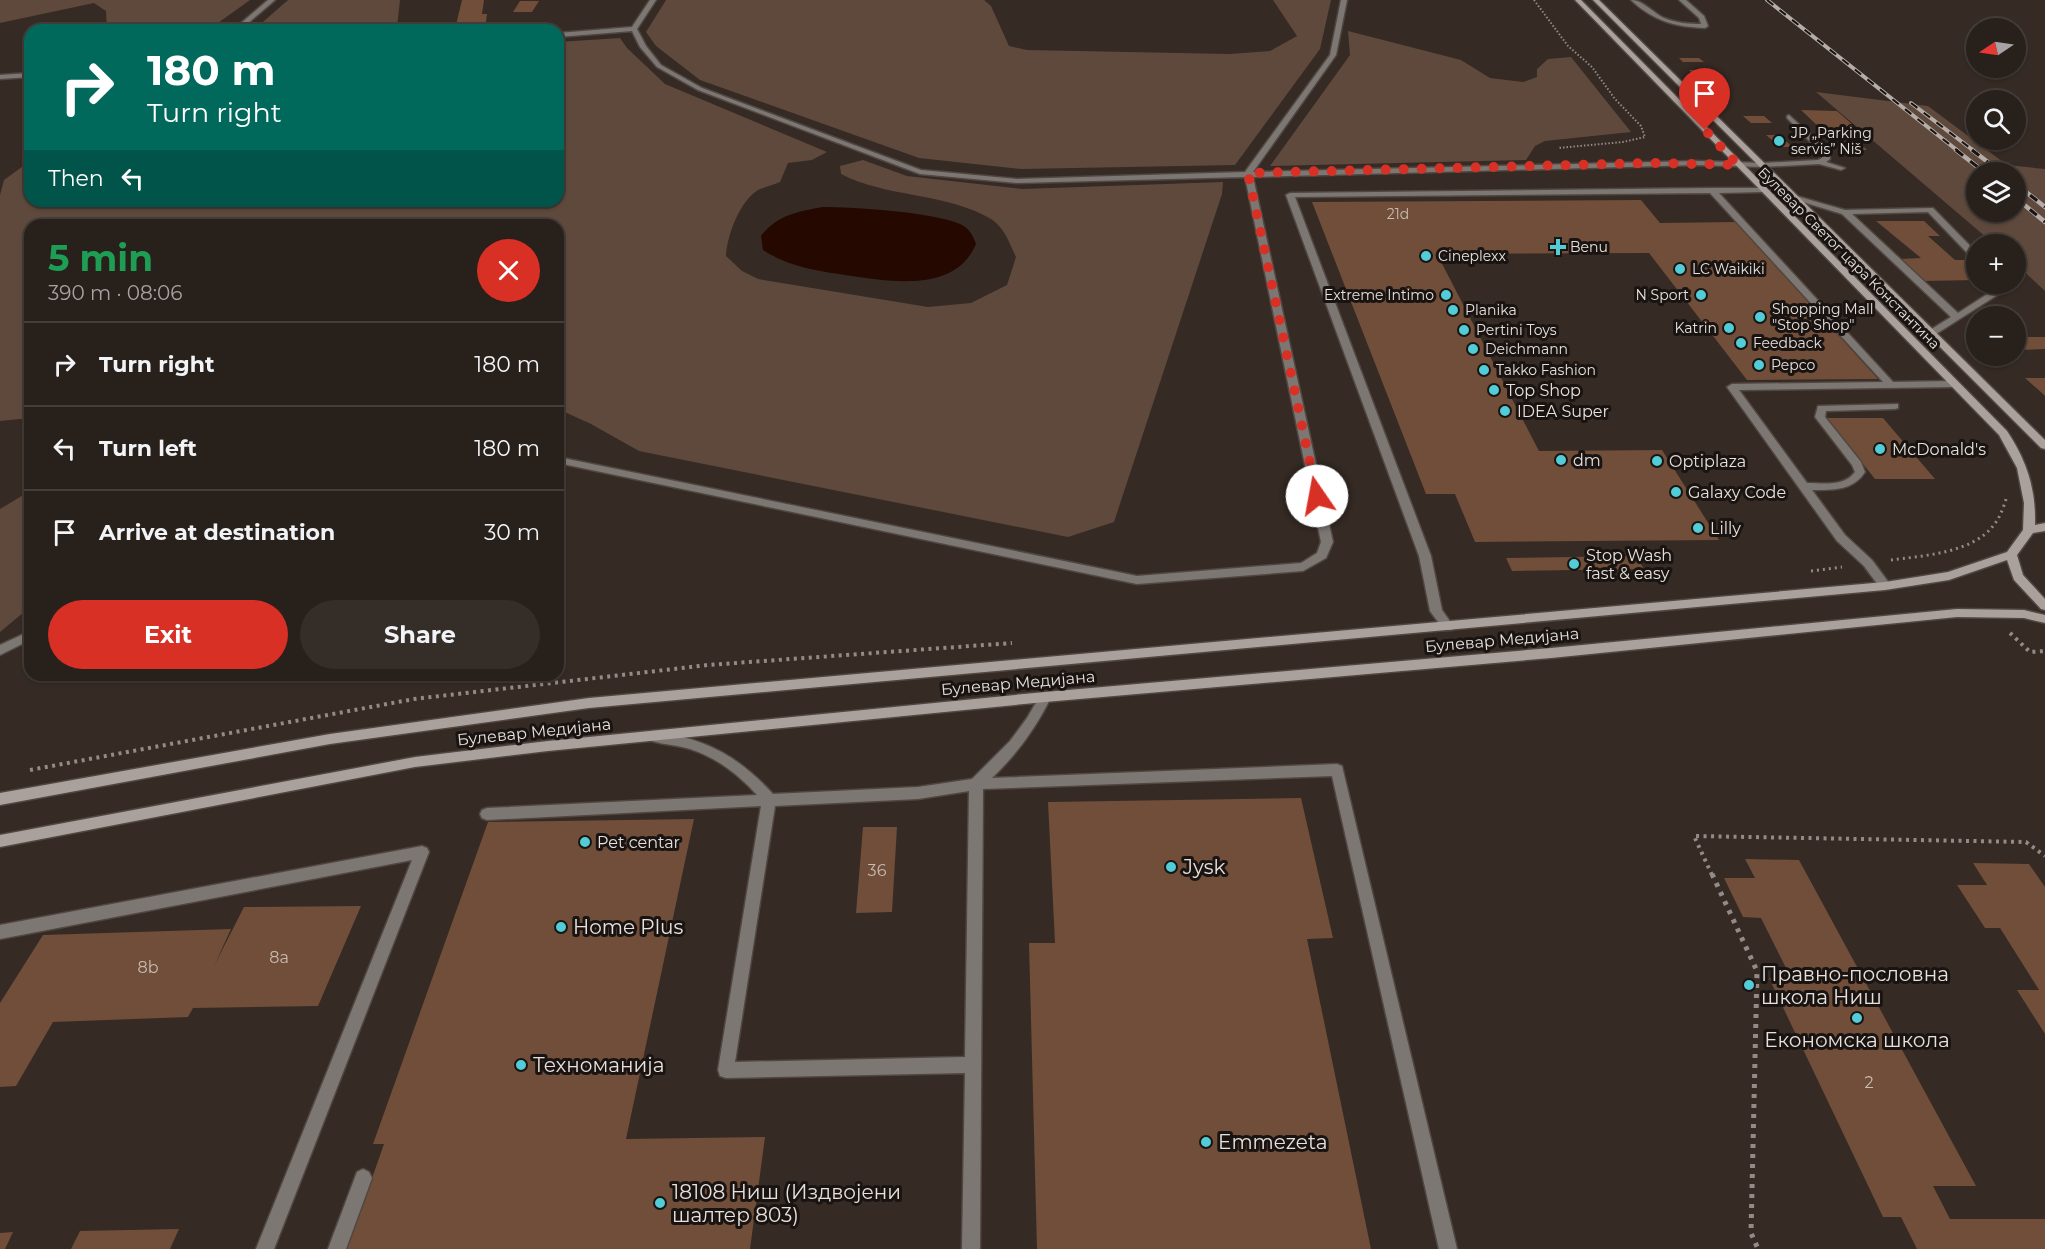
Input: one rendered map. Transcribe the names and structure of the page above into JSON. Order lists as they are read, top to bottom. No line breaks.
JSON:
{"streets":{"main road":["Булевар Светог цара Константина","Булевар Медијана"]},"places":{"other":["JP „Parking servis” Niš","Cineplexx","LC Waikiki","Extreme Intimo","N Sport","Planika","Shopping Mall \"Stop Shop\"","Katrin","Pertini Toys","Feedback","Deichmann","Pepco","Takko Fashion","Top Shop","IDEA Super","McDonald's","dm","Optiplaza","Galaxy Code","Lilly","Stop Wash fast & easy","Pet centar","Jysk","Home Plus","Правно-пословна школа Ниш","Економска школа","Техноманија","Emmezeta","18108 Ниш (Издвојени шалтер 803)"],"health":["Benu"]},"house_numbers":["21d","36","8a","8b","2"],"north":"left","page":{"map_buttons":["+","−"],"turn":["180 m","Turn right"],"then":"Then","heading":["5 min","390 m · 08:06"],"list":[{"name":"Turn right","value":"180 m"},{"name":"Turn left","value":"180 m"},{"name":"Arrive at destination","value":"30 m"}],"buttons":["Exit","Share"]}}
